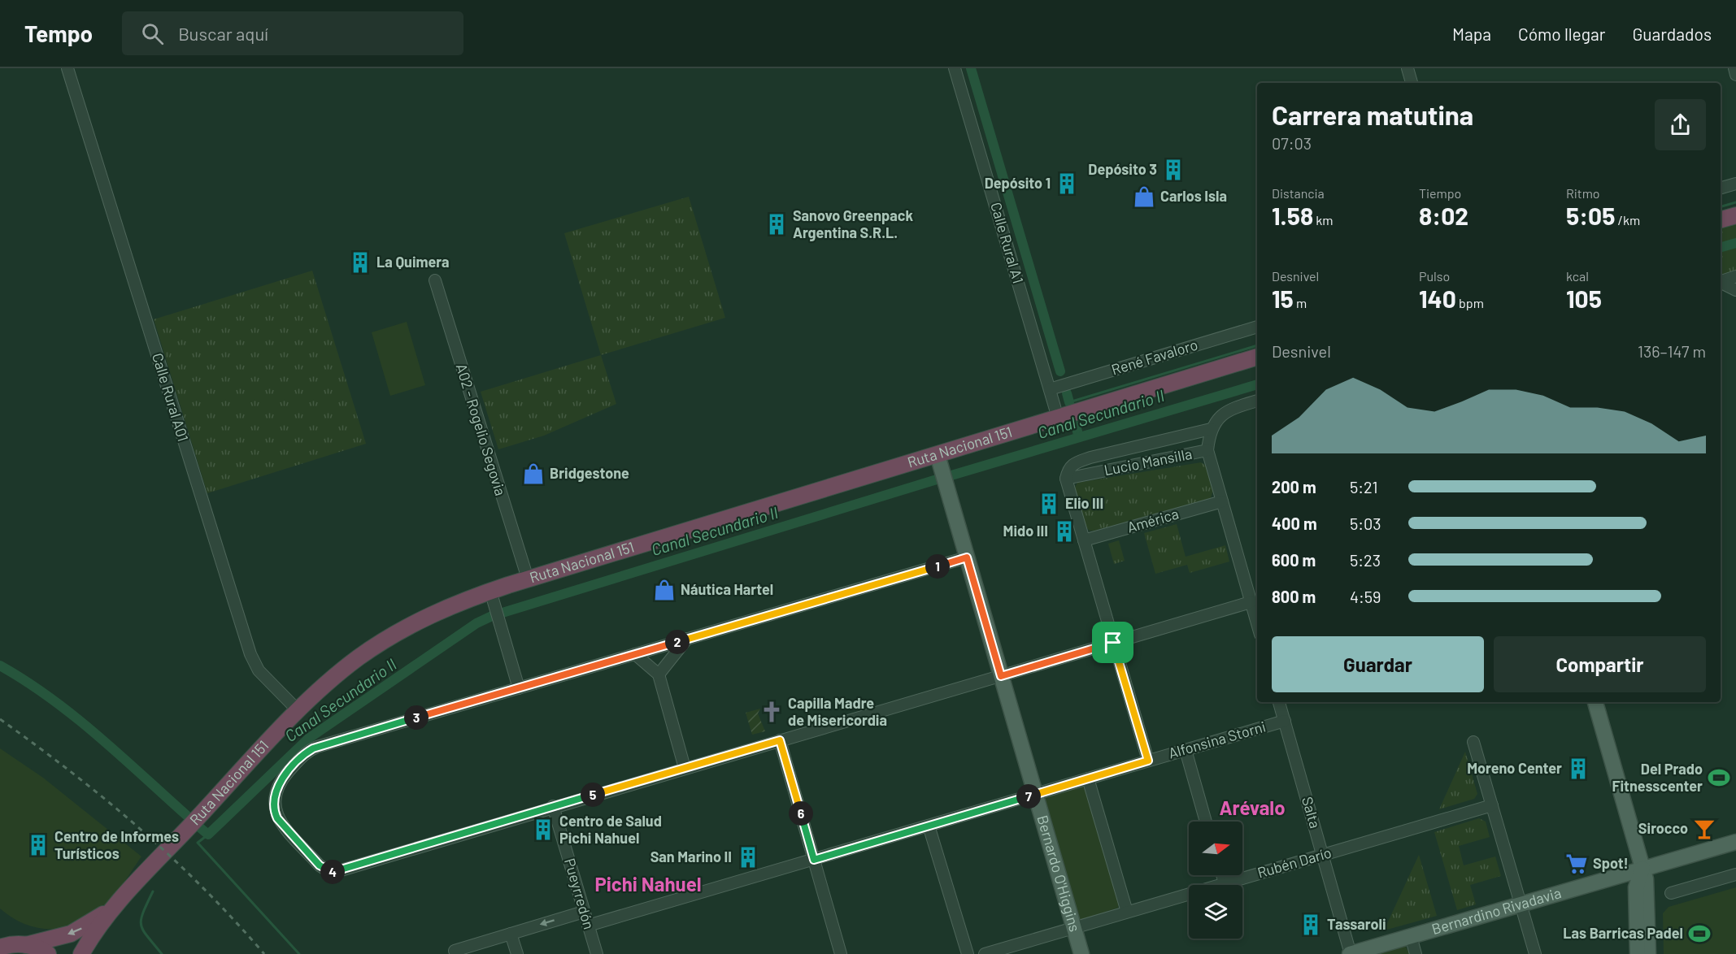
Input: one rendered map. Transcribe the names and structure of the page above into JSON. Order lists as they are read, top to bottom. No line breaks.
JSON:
{"streets":{"highway":["Ruta Nacional 151"],"main road":["Bernardo O'Higgins","Bernardino Rivadavia"],"street":["Calle Rural A1","René Favaloro","Calle Rural A01","A02 - Rogelio Segovia","Lucio Mansilla","América","Alfonsina Storni","Salta","Rubén Darío","Pueyrredón"]},"crossings":[["Calle Rural A1","René Favaloro"],["Calle Rural A1","Ruta Nacional 151"],["Calle Rural A01","Ruta Nacional 151"],["A02 - Rogelio Segovia","Ruta Nacional 151"],["Ruta Nacional 151","Bernardo O'Higgins"],["Alfonsina Storni","Salta"],["Alfonsina Storni","Bernardo O'Higgins"],["Alfonsina Storni","Pueyrredón"],["Salta","Rubén Darío"],["Salta","Bernardino Rivadavia"],["Rubén Darío","Bernardo O'Higgins"]],"districts":["Arévalo","Pichi Nahuel"],"water":["Canal Secundario II"],"places":{"building":["Depósito 3","Depósito 1","Sanovo Greenpack Argentina S.R.L.","La Quimera","Elio III","Mido III","Moreno Center","Centro de Salud Pichi Nahuel","Centro de Informes Turísticos","San Marino II","Tassaroli"],"shop":["Carlos Isla","Bridgestone","Náutica Hartel"],"church":["Capilla Madre de Misericordia"],"sports":["Del Prado Fitnesscenter","Las Barricas Padel"],"bar":["Sirocco"],"supermarket":["Spot!"]},"north":"right","page":{"header":"Tempo","search":"Buscar aquí","nav":["Mapa","Cómo llegar","Guardados"],"heading":["Carrera matutina","07:03"],"stats":[["Distancia","1.58 km"],["Tiempo","8:02"],["Ritmo","5:05 /km"],["Desnivel","15 m"],["Pulso","140 bpm"],["kcal","105"]],"chart":["Desnivel","136–147 m"],"list":[{"name":"200 m","note":"5:21"},{"name":"400 m","note":"5:03"},{"name":"600 m","note":"5:23"},{"name":"800 m","note":"4:59"}],"pins":["1","2","3","5","7","6","4"],"buttons":["Guardar","Compartir"]}}
